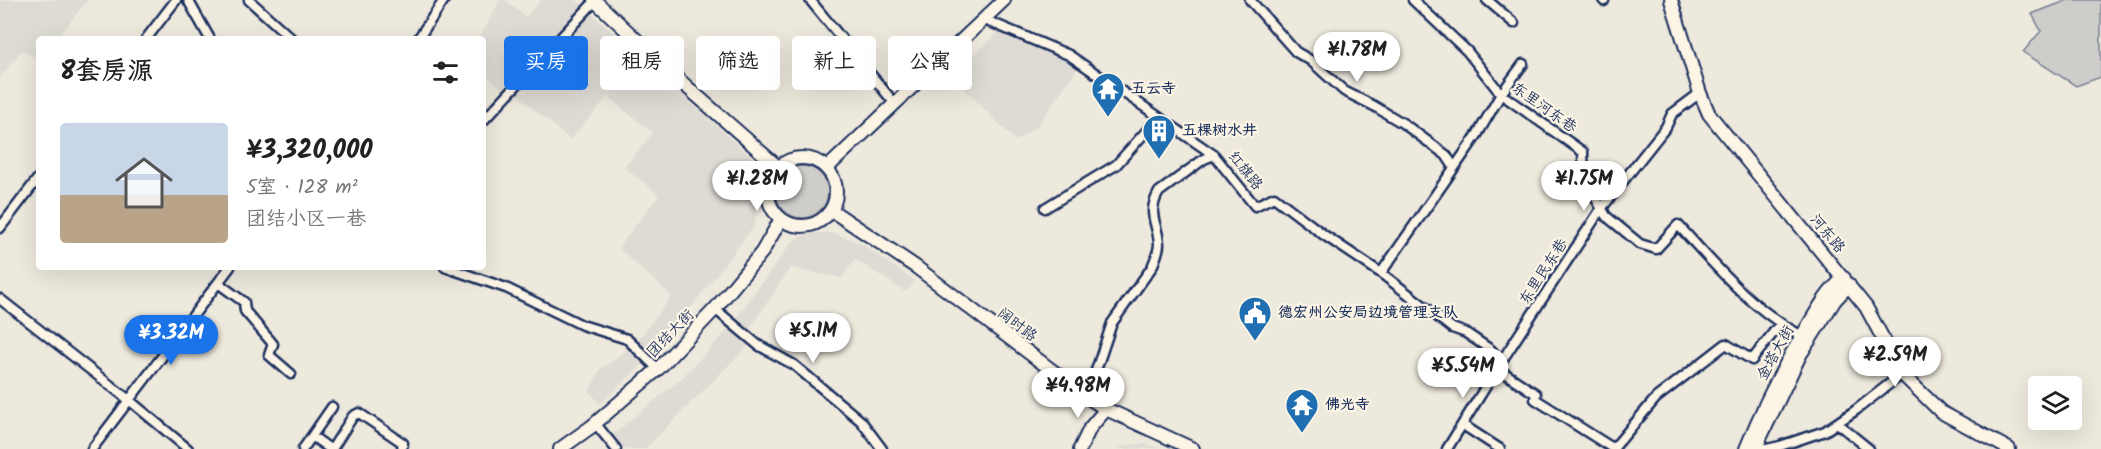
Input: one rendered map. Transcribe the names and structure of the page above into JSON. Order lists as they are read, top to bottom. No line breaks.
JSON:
{"streets":{"main road":["河东路","阔时路","团结大街","金塔大街"],"street":["东里河东巷","红旗路","东里民东巷"]},"crossings":[["东里河东巷","东里民东巷"],["东里河东巷","金塔大街"],["红旗路","东里民东巷"],["河东路","东里民东巷"],["河东路","金塔大街"],["阔时路","团结大街"]],"places":{"temple":["五云寺","佛光寺"],"building":["五棵树水井"],"public building":["德宏州公安局边境管理支队"]},"page":{"price":["¥1.78M","¥1.28M","¥1.75M","¥5.1M","¥3.32M","¥2.59M","¥5.54M","¥4.98M"],"chip":["买房","租房","筛选","新上","公寓"],"heading":"8套房源","list":[{"name":"¥3,320,000","note":"5室 · 128 m² · 团结小区一巷"}]}}
